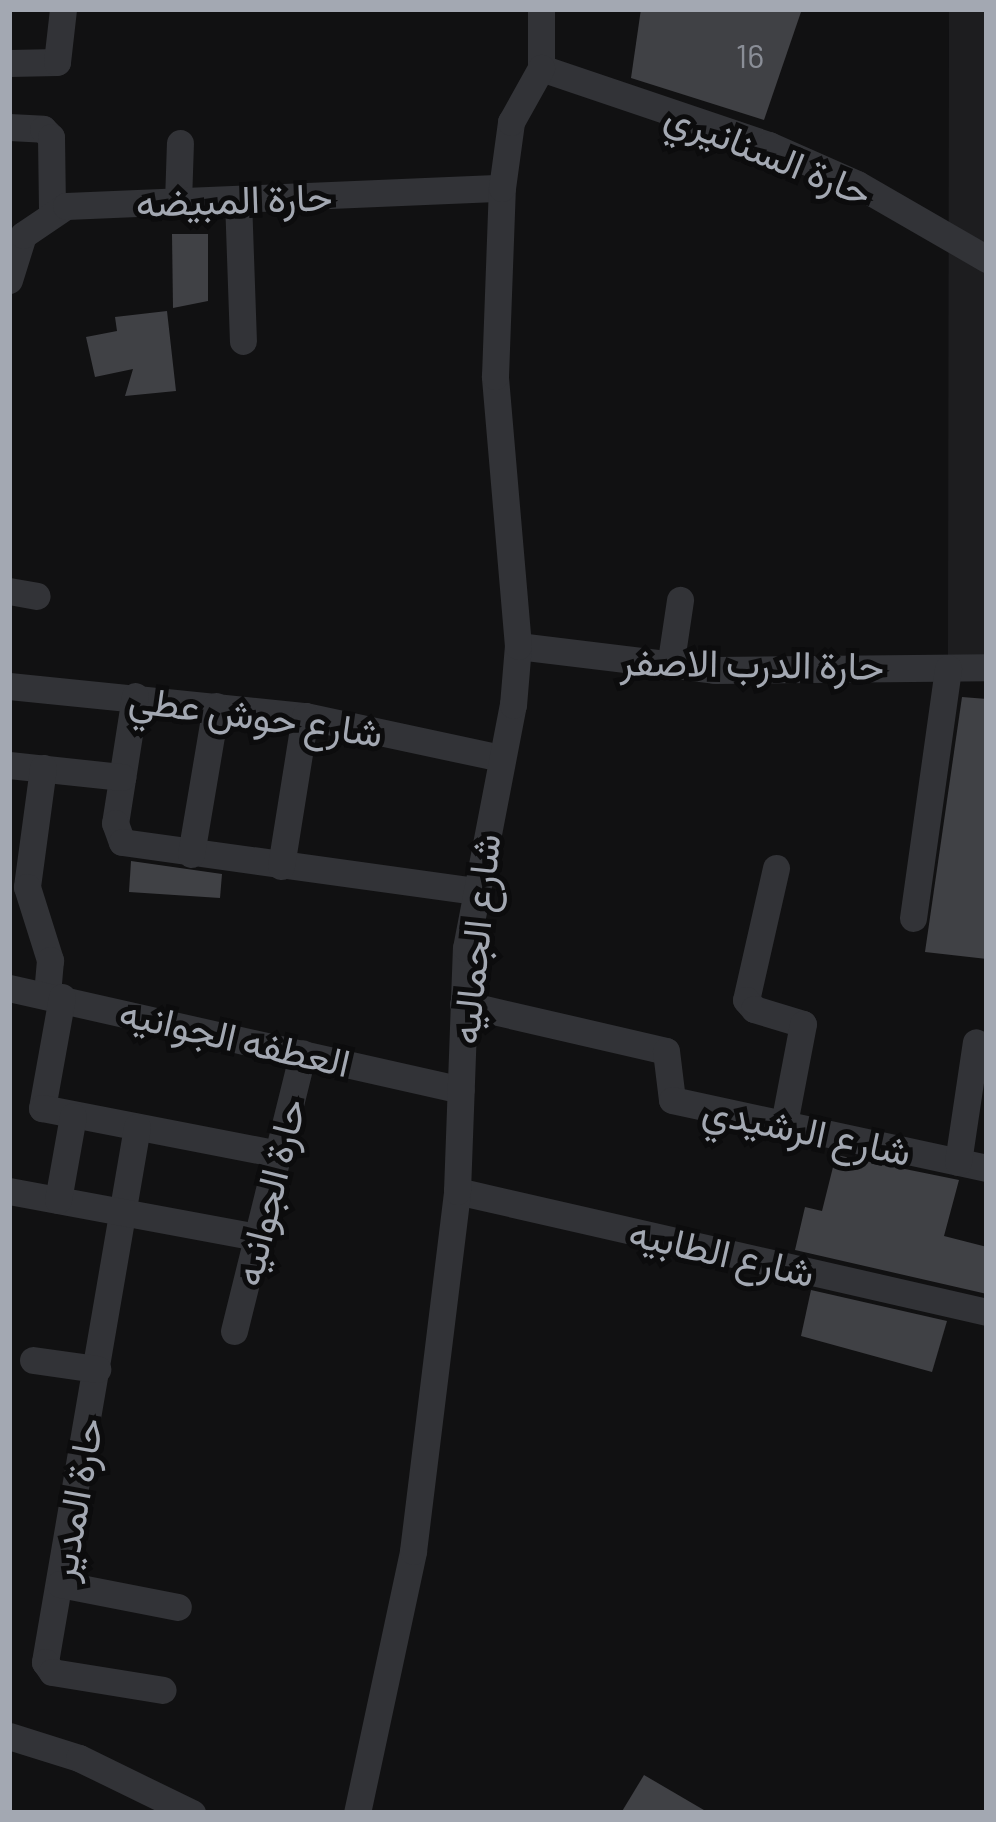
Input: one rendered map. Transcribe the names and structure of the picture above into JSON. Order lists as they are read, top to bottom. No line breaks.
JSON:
{"streets":{"street":["حارة السنانيري","حارة المبيضه","حارة الدرب الاصفر","شارع حوش عطي","شارع الجماليه","العطفه الجوانيه","شارع الرشيدي","حارة الجوانيه","شارع الطابيه","حارة المدير"]},"crossings":[["حارة السنانيري","شارع الجماليه"],["حارة المبيضه","شارع الجماليه"],["حارة الدرب الاصفر","شارع الجماليه"],["شارع حوش عطي","شارع الجماليه"],["شارع الجماليه","العطفه الجوانيه"],["شارع الجماليه","شارع الرشيدي"],["شارع الجماليه","شارع الطابيه"],["العطفه الجوانيه","حارة الجوانيه"]],"house_numbers":["16"]}
